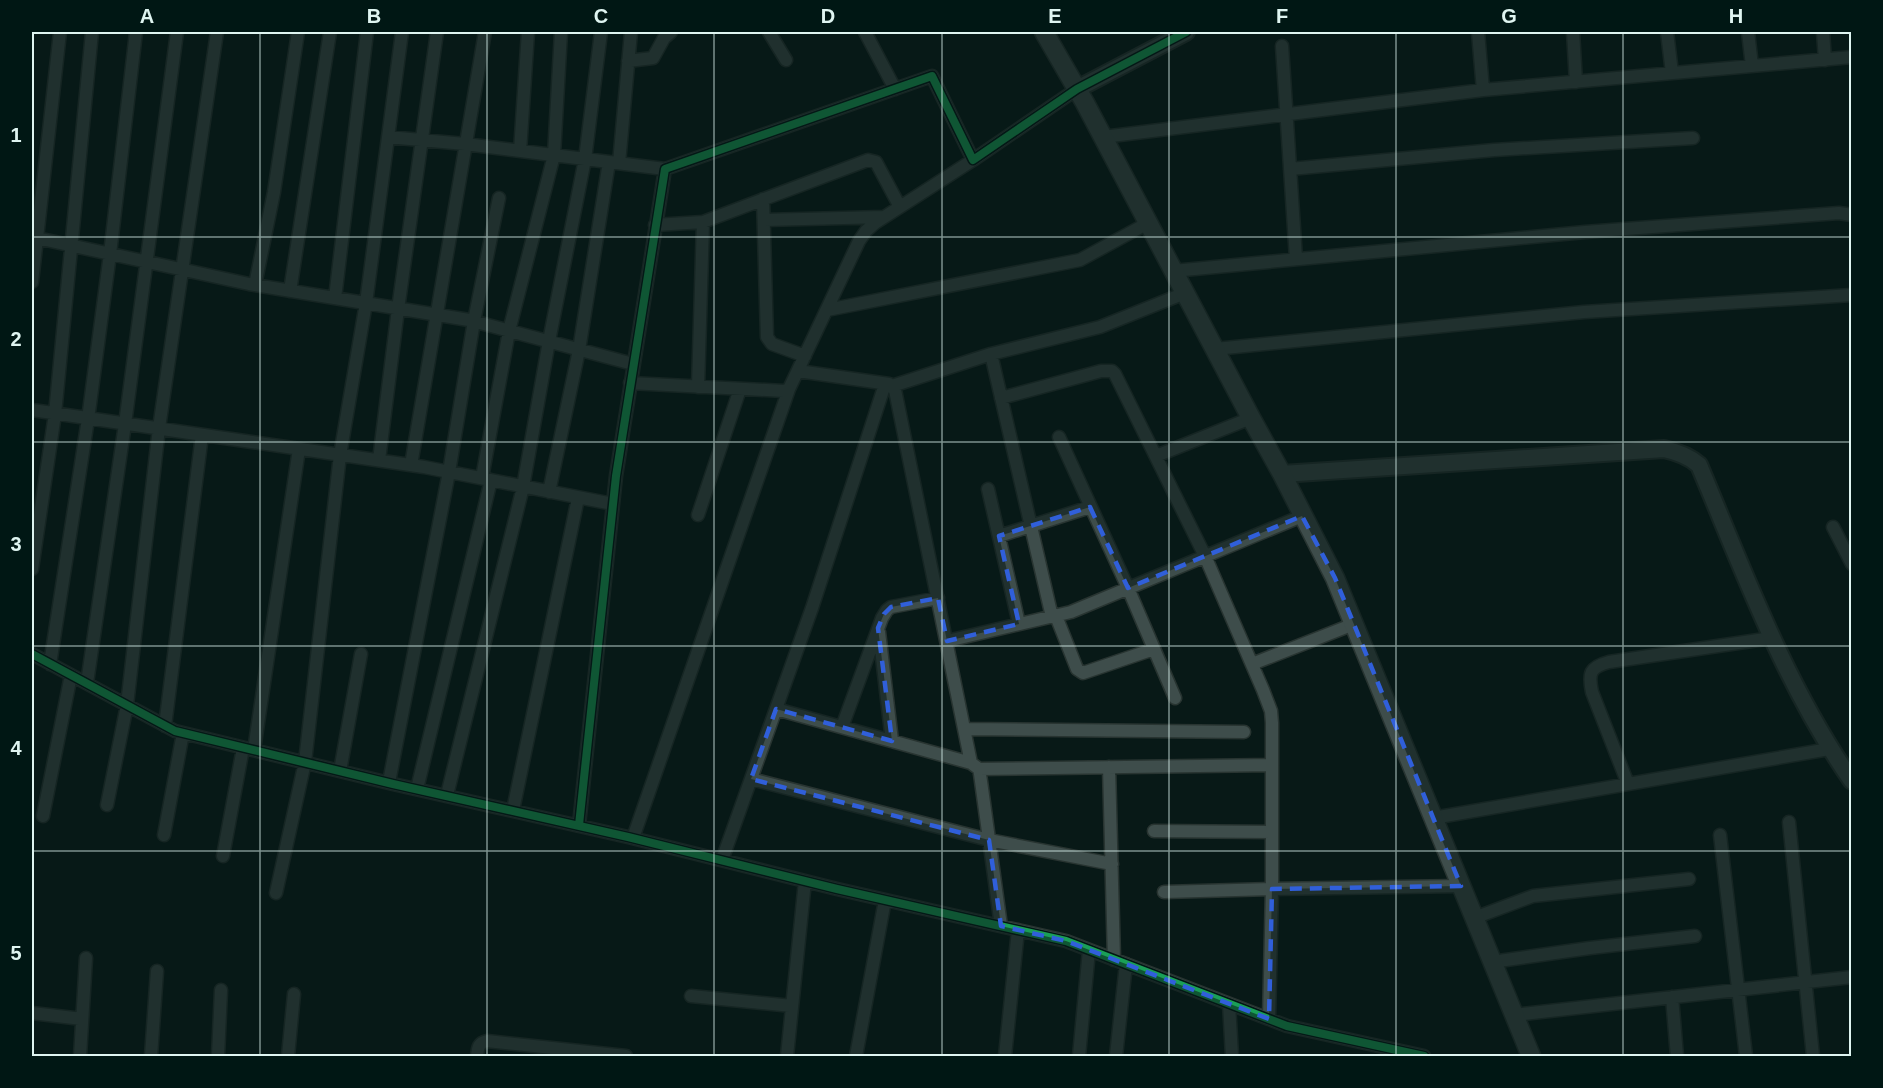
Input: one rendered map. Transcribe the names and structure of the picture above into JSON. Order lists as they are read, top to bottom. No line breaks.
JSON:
{"grid":{"columns":["A","B","C","D","E","F","G","H"],"rows":["1","2","3","4","5"]}}
